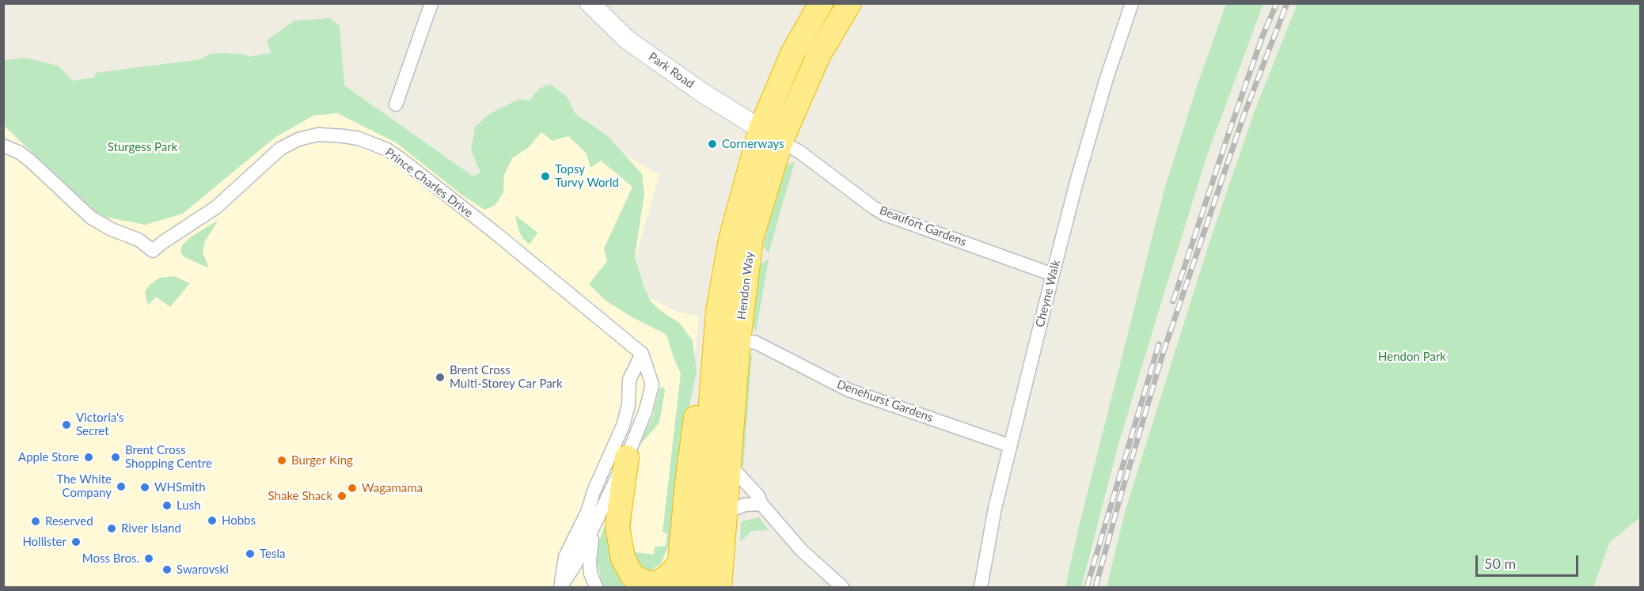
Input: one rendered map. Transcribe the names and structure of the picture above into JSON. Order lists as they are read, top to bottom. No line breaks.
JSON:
{"streets":{"highway":["Hendon Way"],"street":["Park Road","Prince Charles Drive","Beaufort Gardens","Cheyne Walk","Denehurst Gardens"]},"crossings":[["Park Road","Hendon Way"],["Beaufort Gardens","Hendon Way"],["Beaufort Gardens","Cheyne Walk"],["Hendon Way","Denehurst Gardens"],["Cheyne Walk","Denehurst Gardens"]],"parks":["Sturgess Park","Hendon Park"],"places":["Cornerways","Topsy Turvy World","Brent Cross Multi-Storey Car Park","Victoria's Secret","Apple Store","Brent Cross Shopping Centre","Burger King","The White Company","WHSmith","Wagamama","Shake Shack","Lush","Hobbs","Reserved","River Island","Hollister","Tesla","Moss Bros.","Swarovski"],"scale_bar":"50 m"}
